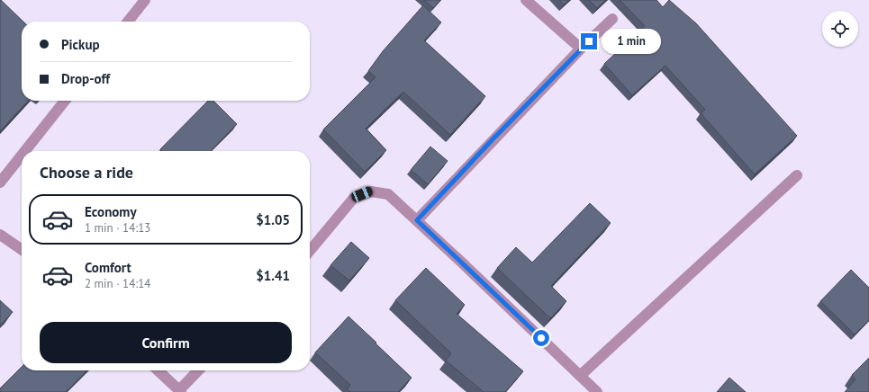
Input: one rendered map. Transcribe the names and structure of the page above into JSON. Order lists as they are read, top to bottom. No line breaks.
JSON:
{"page":{"banner":["Pickup","Drop-off"],"bubble":"1 min","heading":"Choose a ride","list":[{"name":"Economy","note":"1 min · 14:13","value":"$1.05"},{"name":"Comfort","note":"2 min · 14:14","value":"$1.41"}],"buttons":"Confirm"}}
